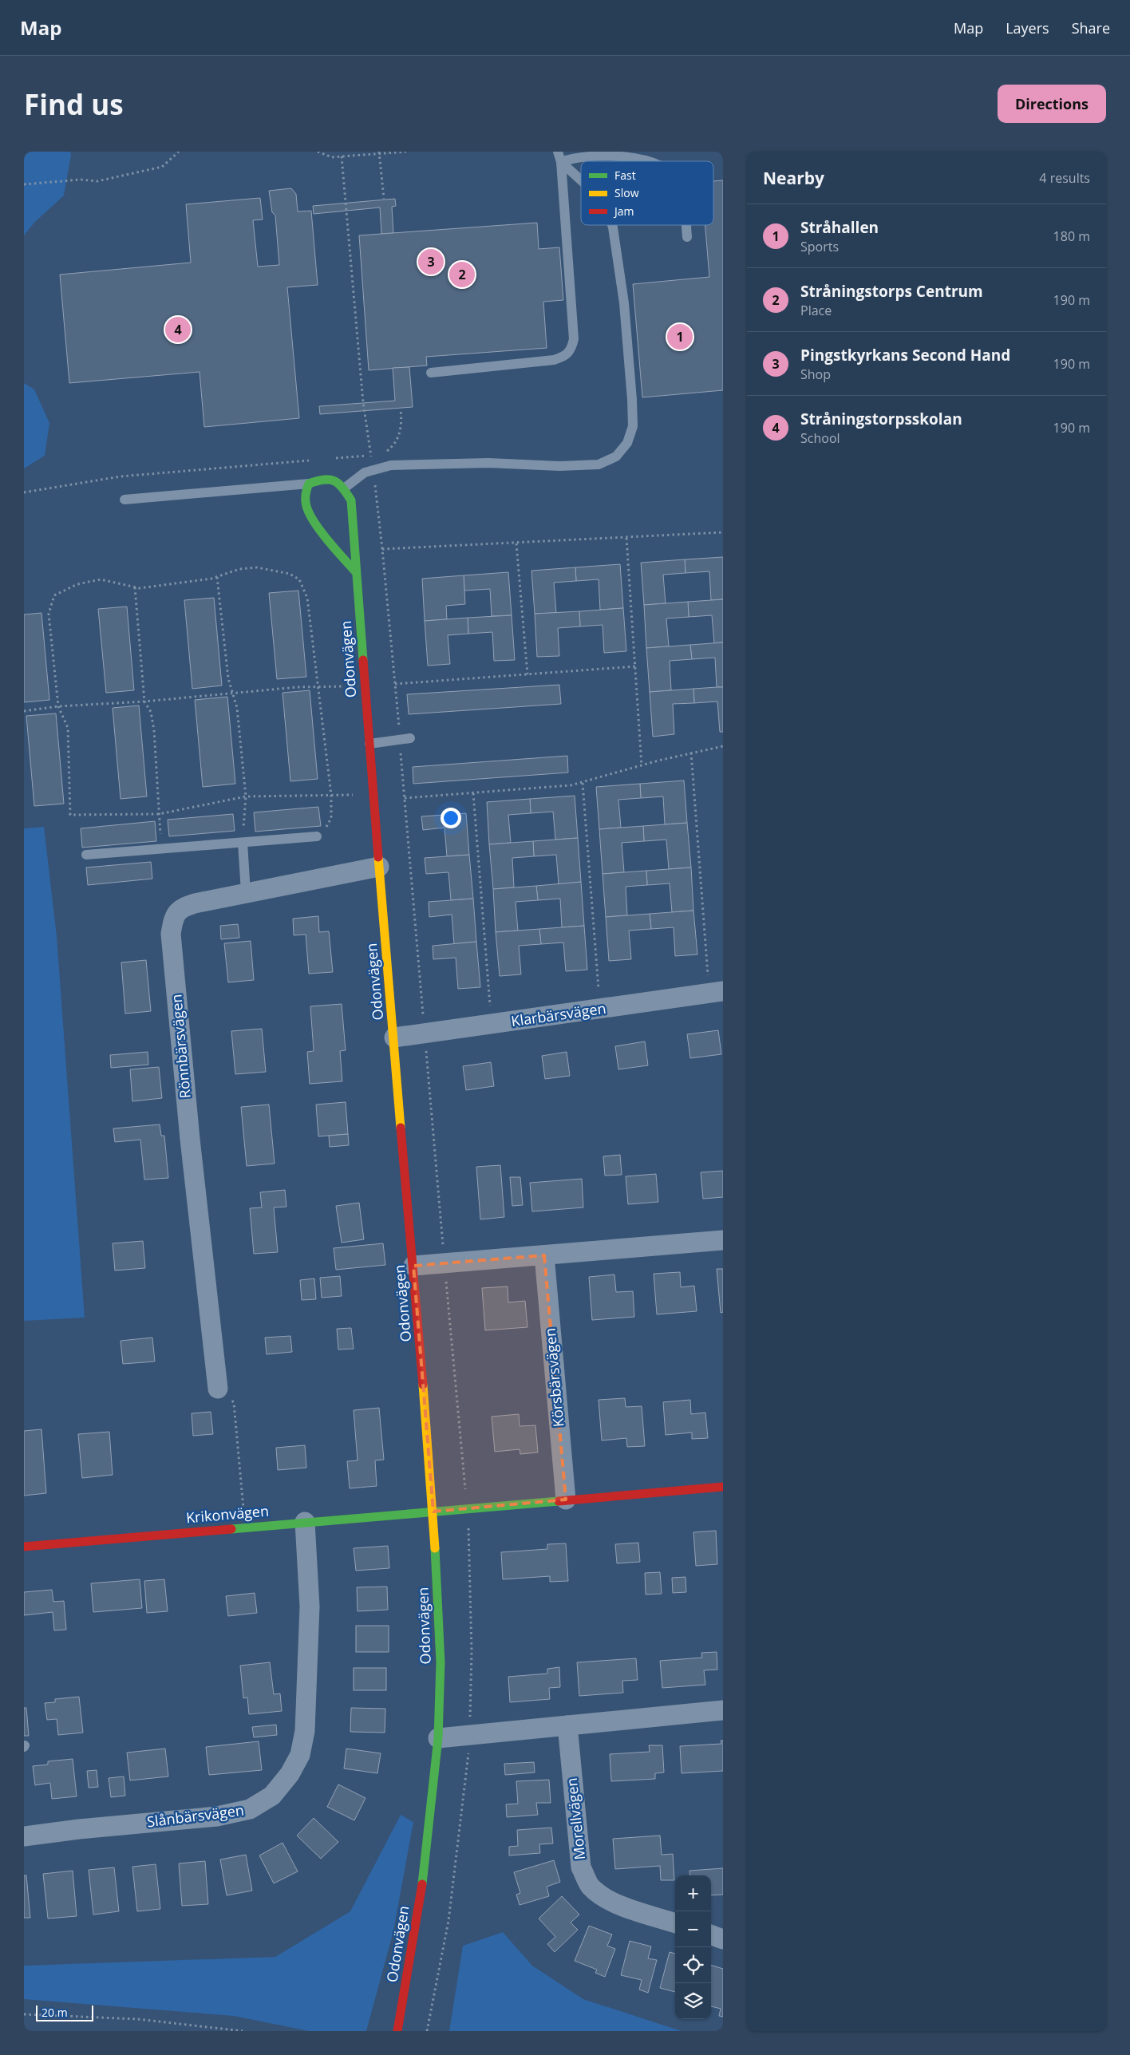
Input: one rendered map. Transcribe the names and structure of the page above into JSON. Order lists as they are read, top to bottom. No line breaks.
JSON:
{"streets":{"street":["Odonvägen","Klarbärsvägen","Rönnbärsvägen","Körsbärsvägen","Krikonvägen","Slånbärsvägen","Morellvägen"]},"crossings":[["Odonvägen","Klarbärsvägen"],["Odonvägen","Rönnbärsvägen"],["Odonvägen","Krikonvägen"],["Krikonvägen","Slånbärsvägen"]],"legend":["Fast","Slow","Jam"],"scale_bar":"20 m","page":{"header":"Map","nav":["Map","Layers","Share"],"buttons":"Directions","title":"Find us","heading":["Nearby","4 results"],"list":[{"mark":"1","name":"Stråhallen","note":"Sports","value":"180 m"},{"mark":"2","name":"Stråningstorps Centrum","note":"Place","value":"190 m"},{"mark":"3","name":"Pingstkyrkans Second Hand","note":"Shop","value":"190 m"},{"mark":"4","name":"Stråningstorpsskolan","note":"School","value":"190 m"}],"pins":["3","2","4","1"],"map_buttons":["+","−"],"scale":"20 m"}}
